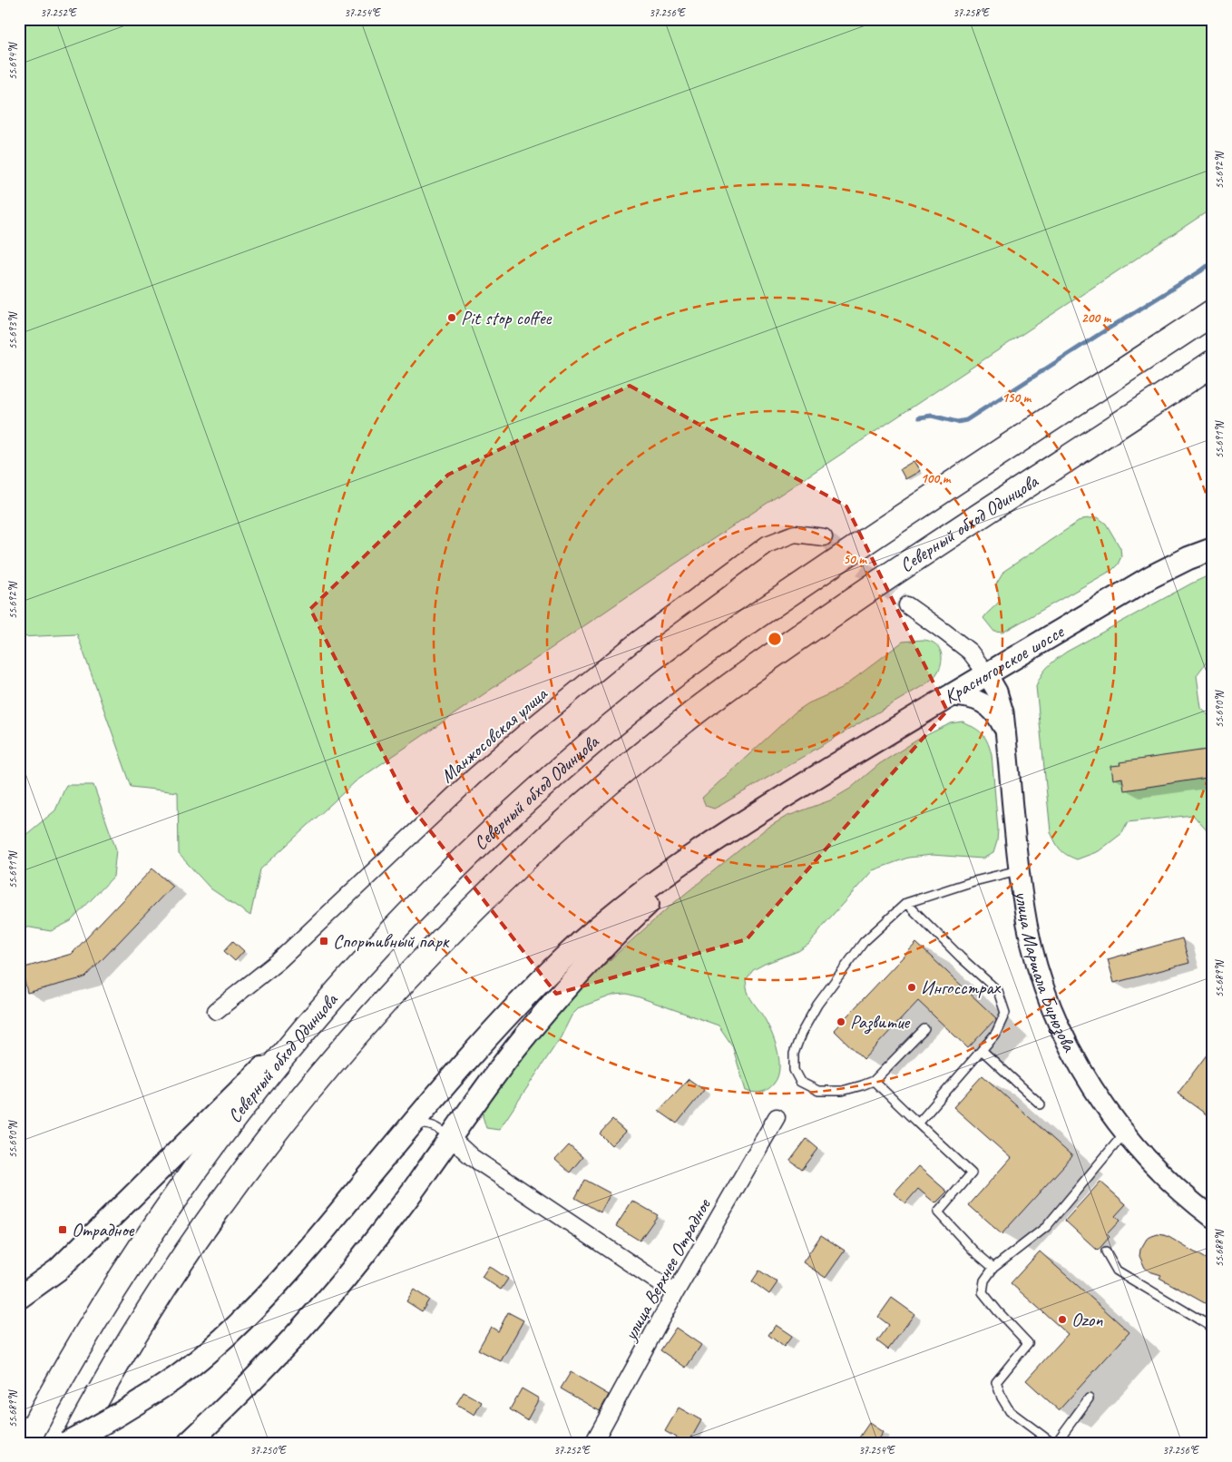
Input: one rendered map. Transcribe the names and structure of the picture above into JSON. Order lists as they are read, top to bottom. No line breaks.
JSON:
{"streets":{"highway":["Северный обход Одинцова"],"main road":["Красногорское шоссе"],"street":["Манжосовская улица","улица Маршала Бирюзова","улица Верхнее Отрадное"]},"crossings":[["Красногорское шоссе","улица Маршала Бирюзова"]],"places":{"other":["Pit stop coffee","Ингосстрах","Развитие","Ozon"],"transit":["Спортивный парк","Отрадное"]},"coordinates":["37.252°E","37.254°E","37.256°E","37.258°E","55.694°N","55.692°N","55.693°N","55.691°N","55.690°N","55.689°N","55.688°N","37.250°E"],"rings":["200 m","150 m","100 m","50 m"]}
